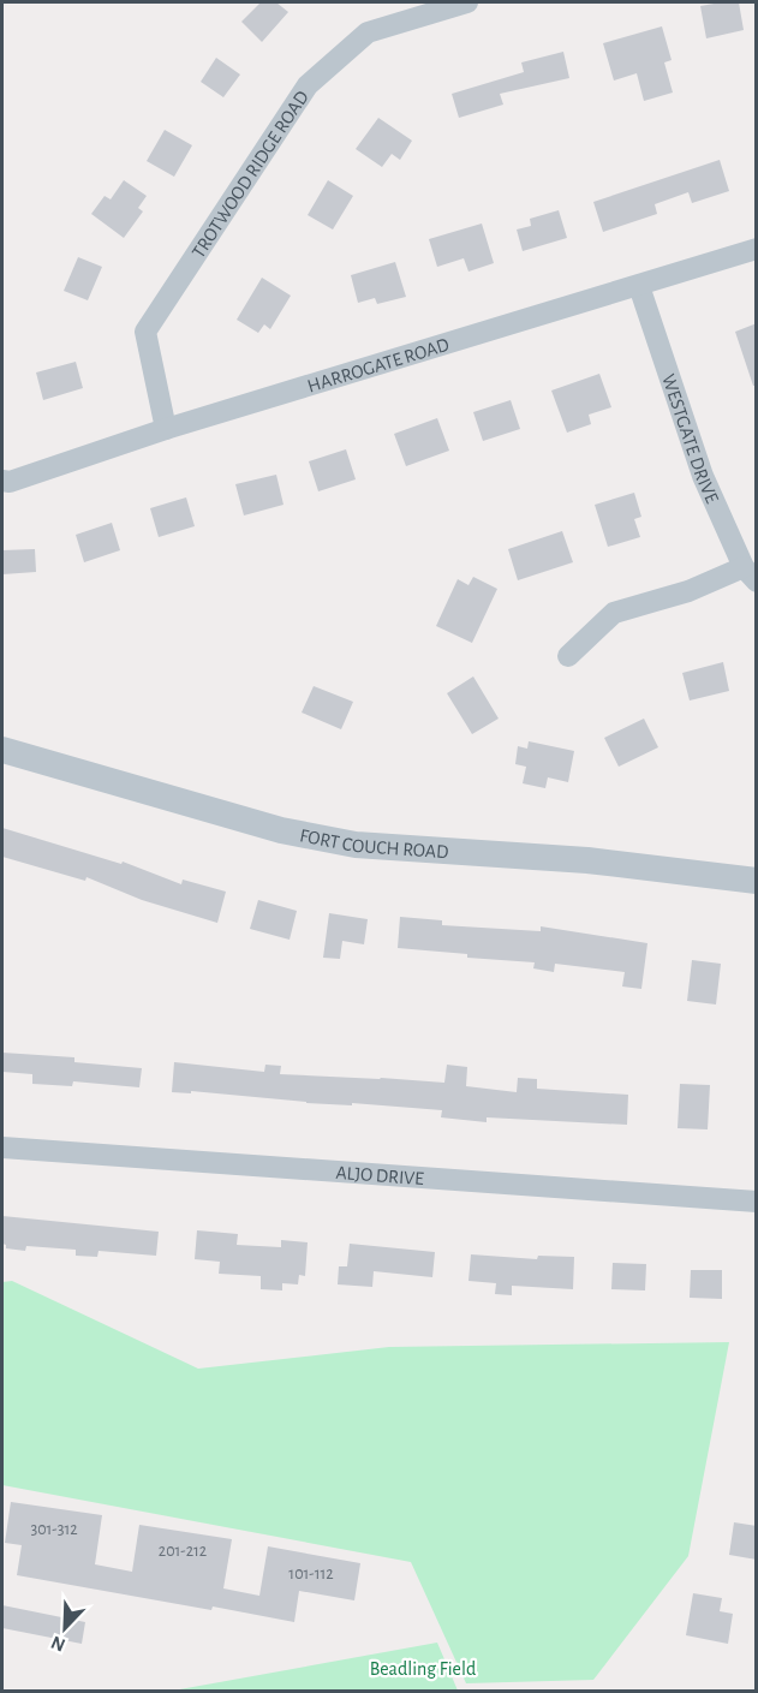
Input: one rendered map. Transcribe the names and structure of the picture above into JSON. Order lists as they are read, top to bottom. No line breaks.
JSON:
{"streets":{"street":["TROTWOOD RIDGE ROAD","HARROGATE ROAD","WESTGATE DRIVE","FORT COUCH ROAD","ALJO DRIVE"]},"crossings":[["TROTWOOD RIDGE ROAD","HARROGATE ROAD"],["HARROGATE ROAD","WESTGATE DRIVE"]],"parks":["Beadling Field"],"house_numbers":["301-312","201-212","101-112"],"north":"bottom left"}
